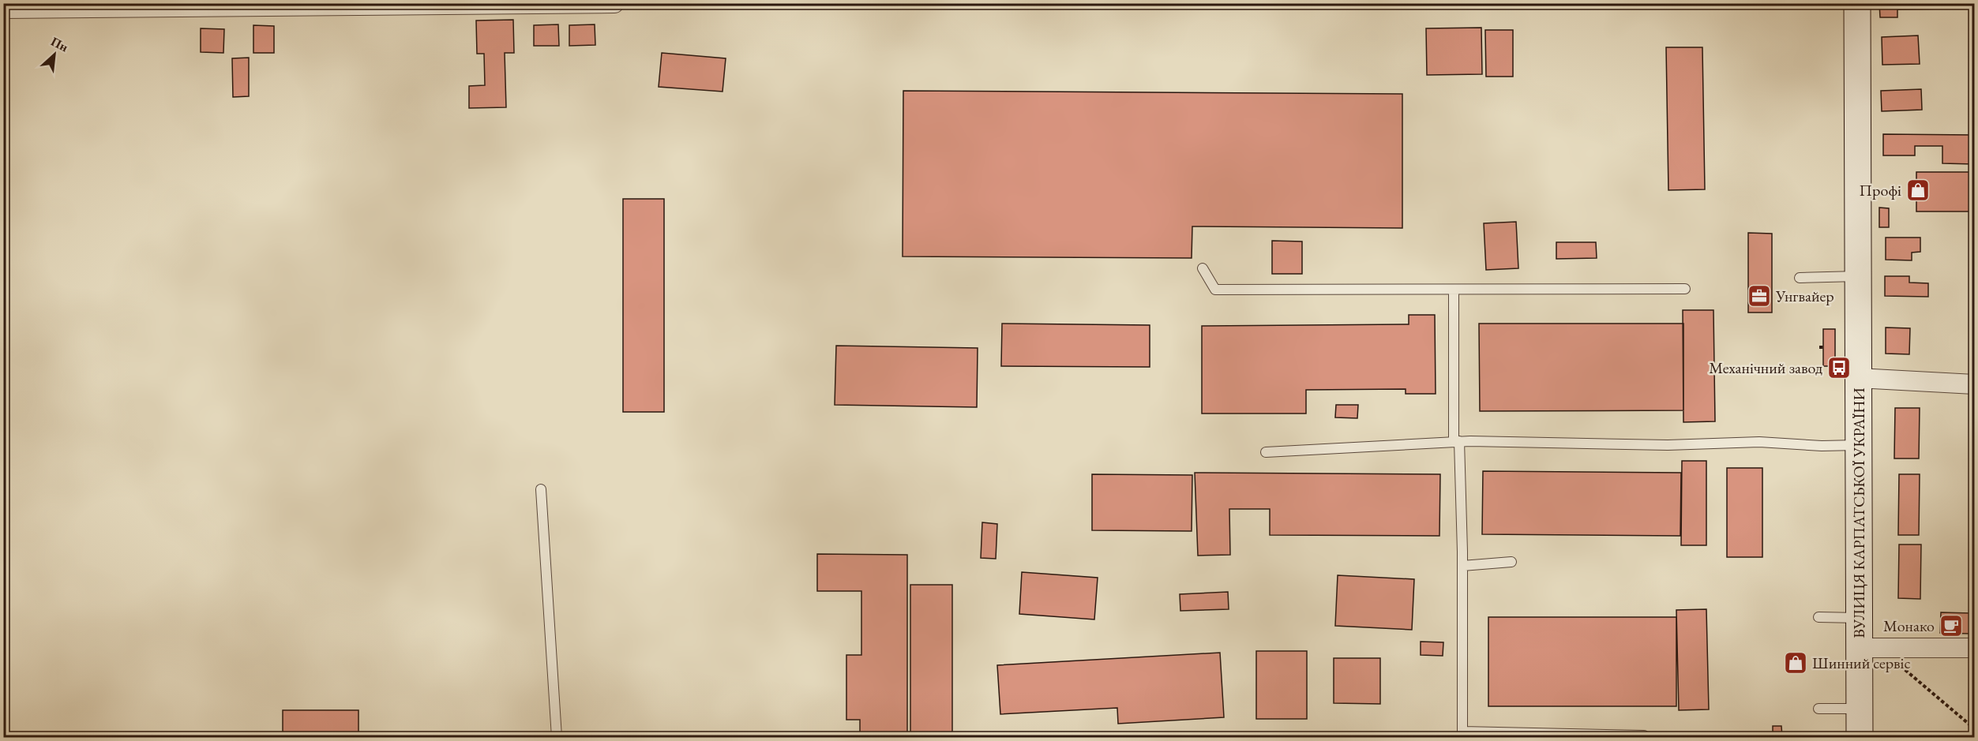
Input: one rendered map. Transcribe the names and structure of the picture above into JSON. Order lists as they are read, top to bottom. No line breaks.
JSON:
{"streets":{"main road":["ВУЛИЦЯ КАРПАТСЬКОЇ УКРАЇНИ"]},"places":{"shop":["Профі","Шинний сервіс"],"office":["Унгвайер"],"bus stop":["Механічний завод"],"cafe":["Монако"]},"north":"top right"}
